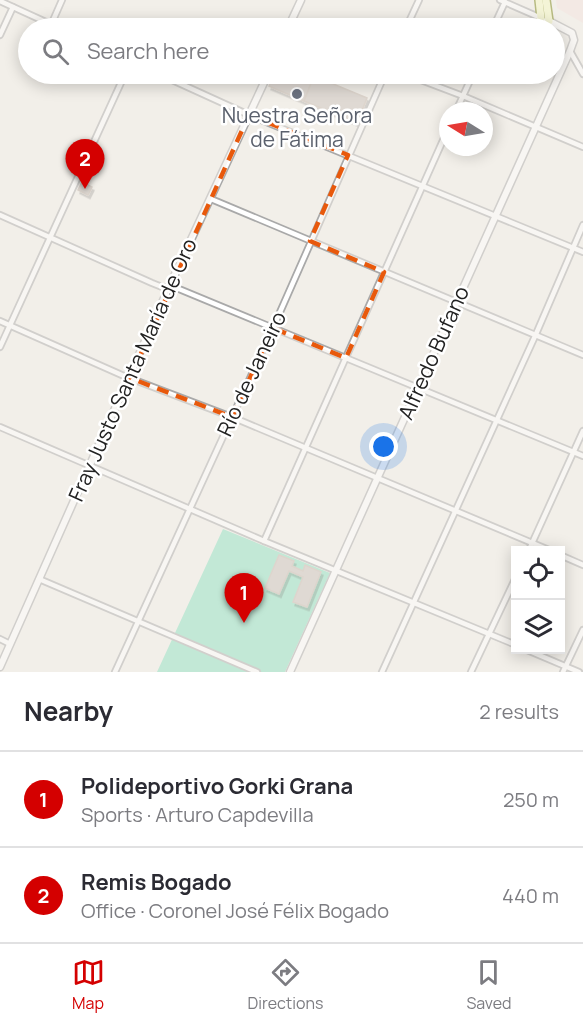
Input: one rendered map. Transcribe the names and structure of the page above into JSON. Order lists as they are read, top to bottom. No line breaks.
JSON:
{"streets":{"street":["Alfredo Bufano","Fray Justo Santa María de Oro","Río de Janeiro"]},"places":["Nuestra Señora de Fátima"],"north":"left","page":{"search":"Search here","pins":["2","1"],"heading":["Nearby","2 results"],"list":[{"mark":"1","name":"Polideportivo Gorki Grana","note":"Sports · Arturo Capdevilla","value":"250 m"},{"mark":"2","name":"Remis Bogado","note":"Office · Coronel José Félix Bogado","value":"440 m"}],"nav":["Map","Directions","Saved"]}}
